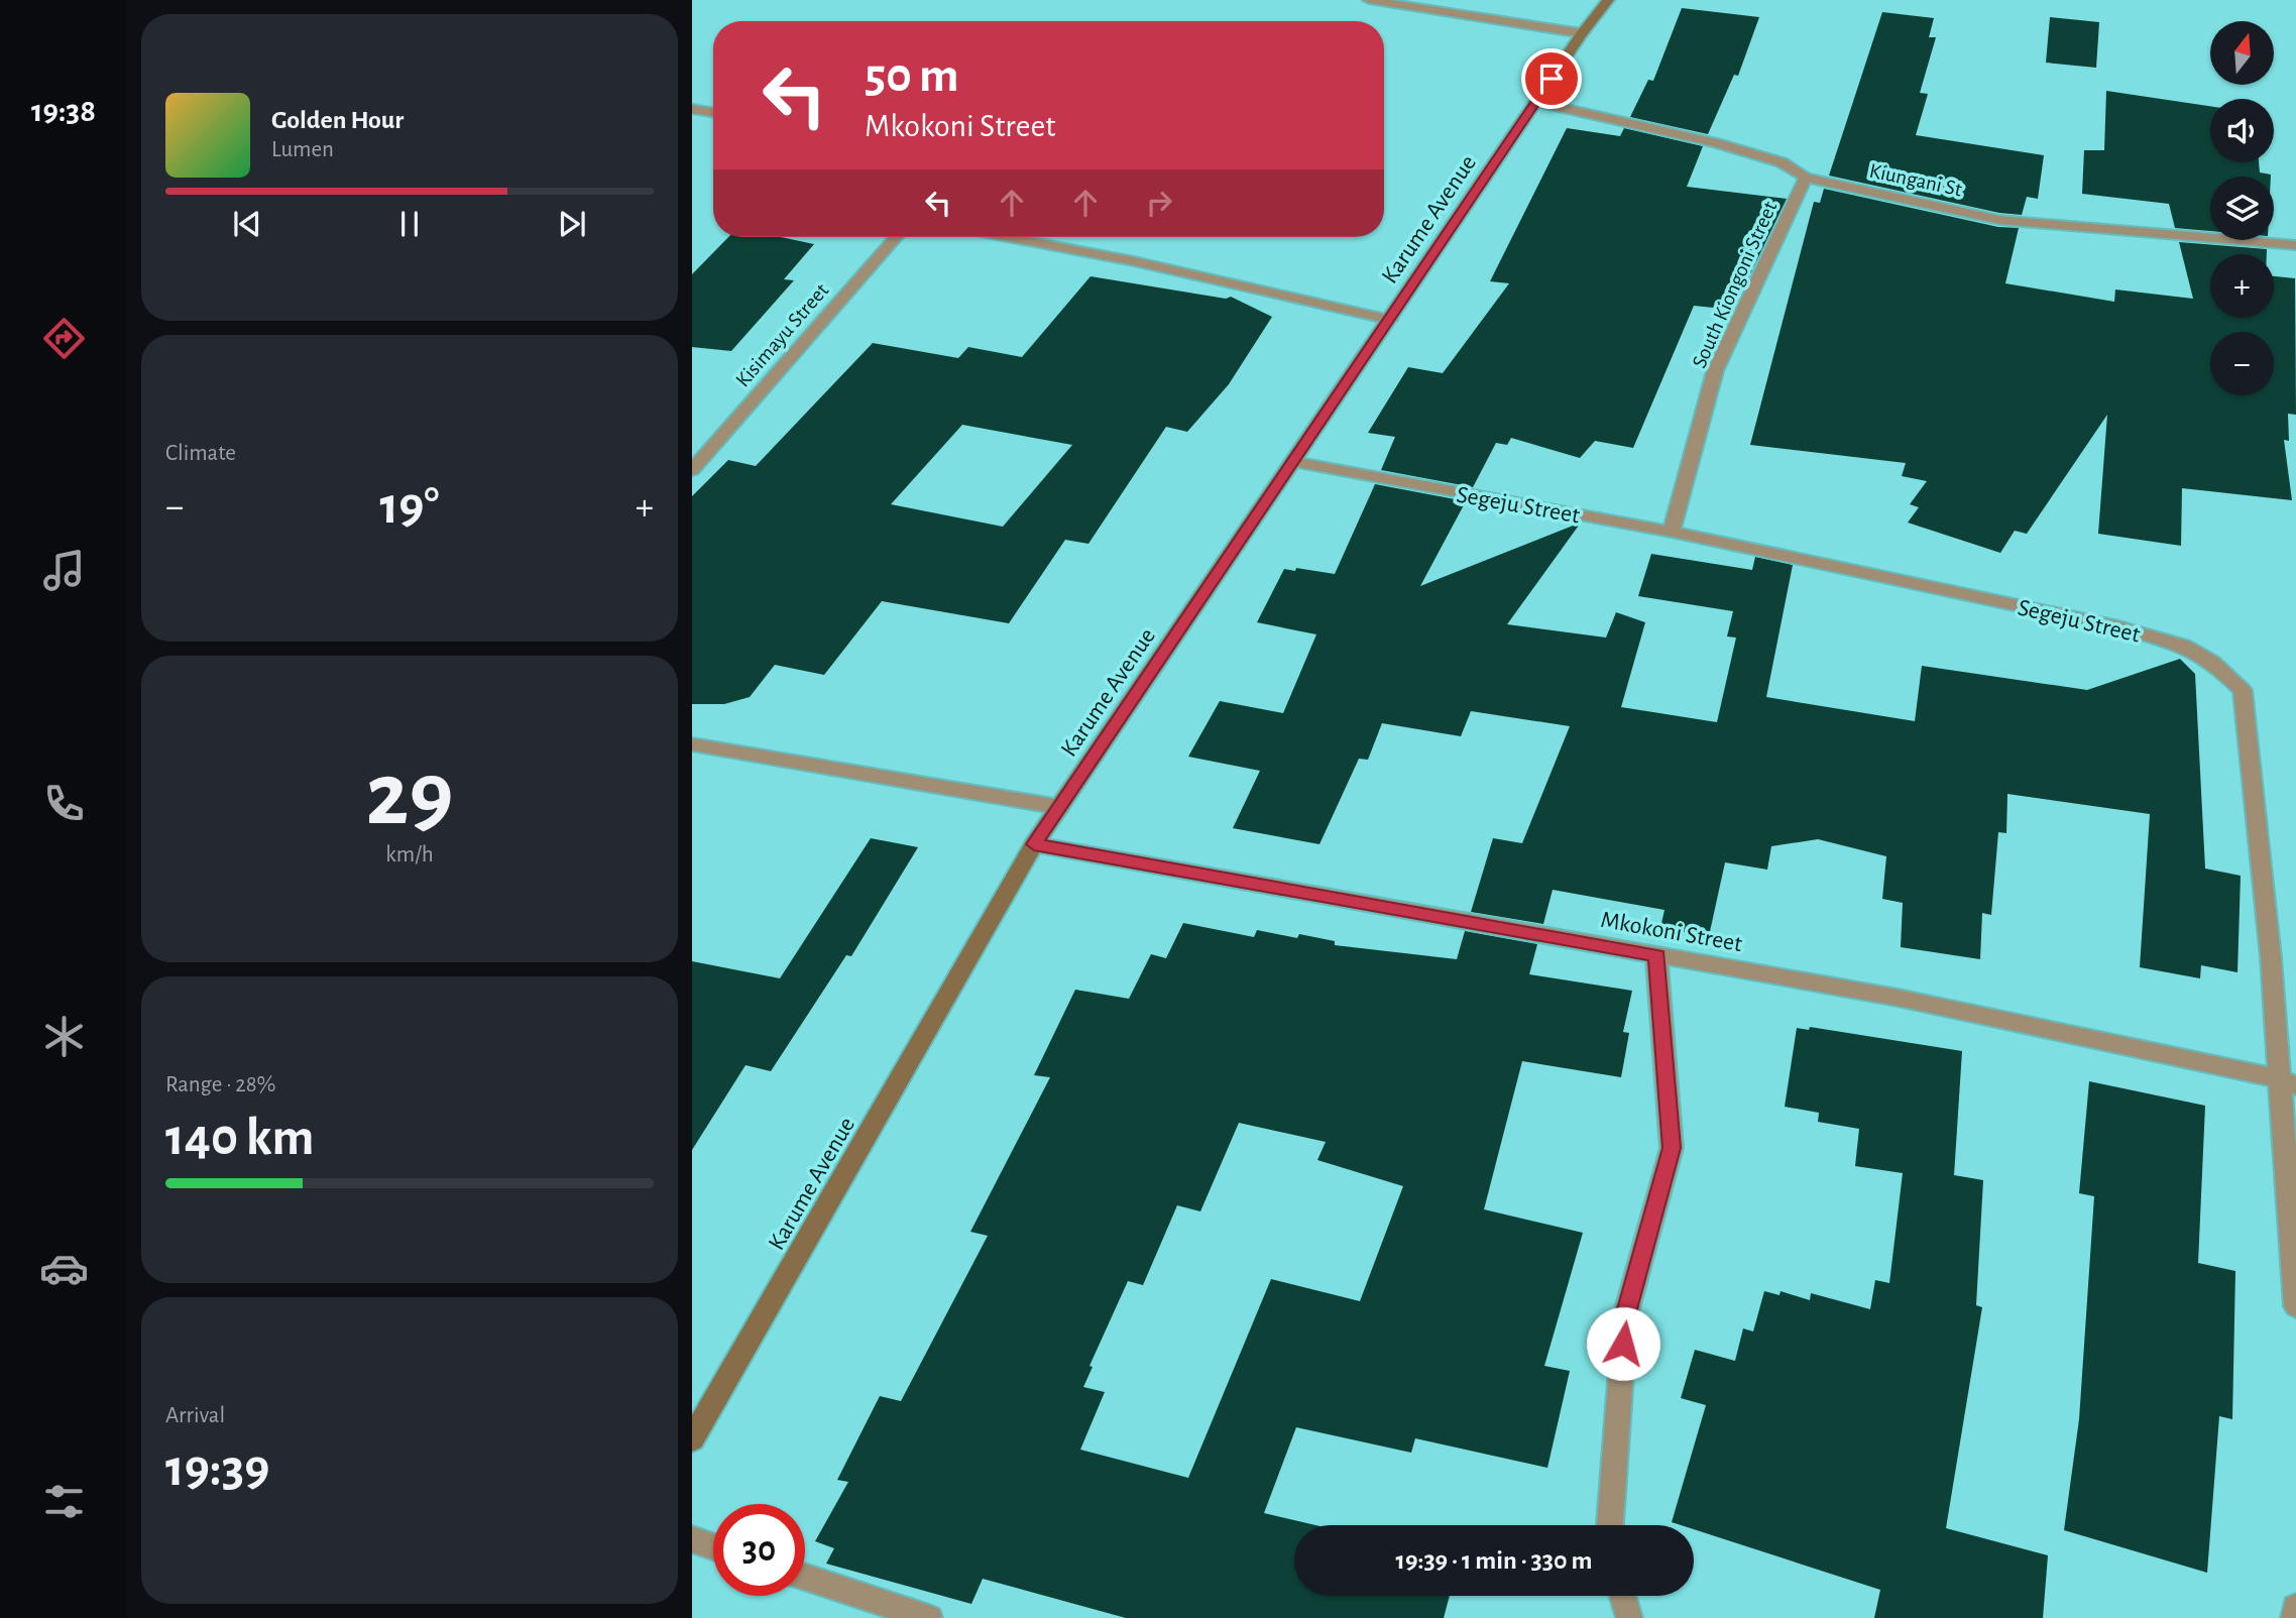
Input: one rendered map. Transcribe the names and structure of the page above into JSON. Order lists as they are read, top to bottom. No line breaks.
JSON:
{"streets":{"main road":["Karume Avenue"],"street":["Kiungani St","South Kiongoni Street","Kisimayu Street","Segeju Street","Mkokoni Street"]},"crossings":[["Kiungani St","Karume Avenue"],["Kiungani St","South Kiongoni Street"],["Karume Avenue","Segeju Street"],["Karume Avenue","Mkokoni Street"],["South Kiongoni Street","Segeju Street"],["Segeju Street","Mkokoni Street"]],"north":"top","page":{"tabs":"19:38","map_buttons":["+","−"],"turn":["50 m","Mkokoni Street"],"song":["Golden Hour","Lumen"],"tile":["Climate",["29","km/h"],["Range · 28%","140 km"],["Arrival","19:39"]],"heat":["−","19°","+"],"limit":"30","trip":"19:39 · 1 min · 330 m"}}
